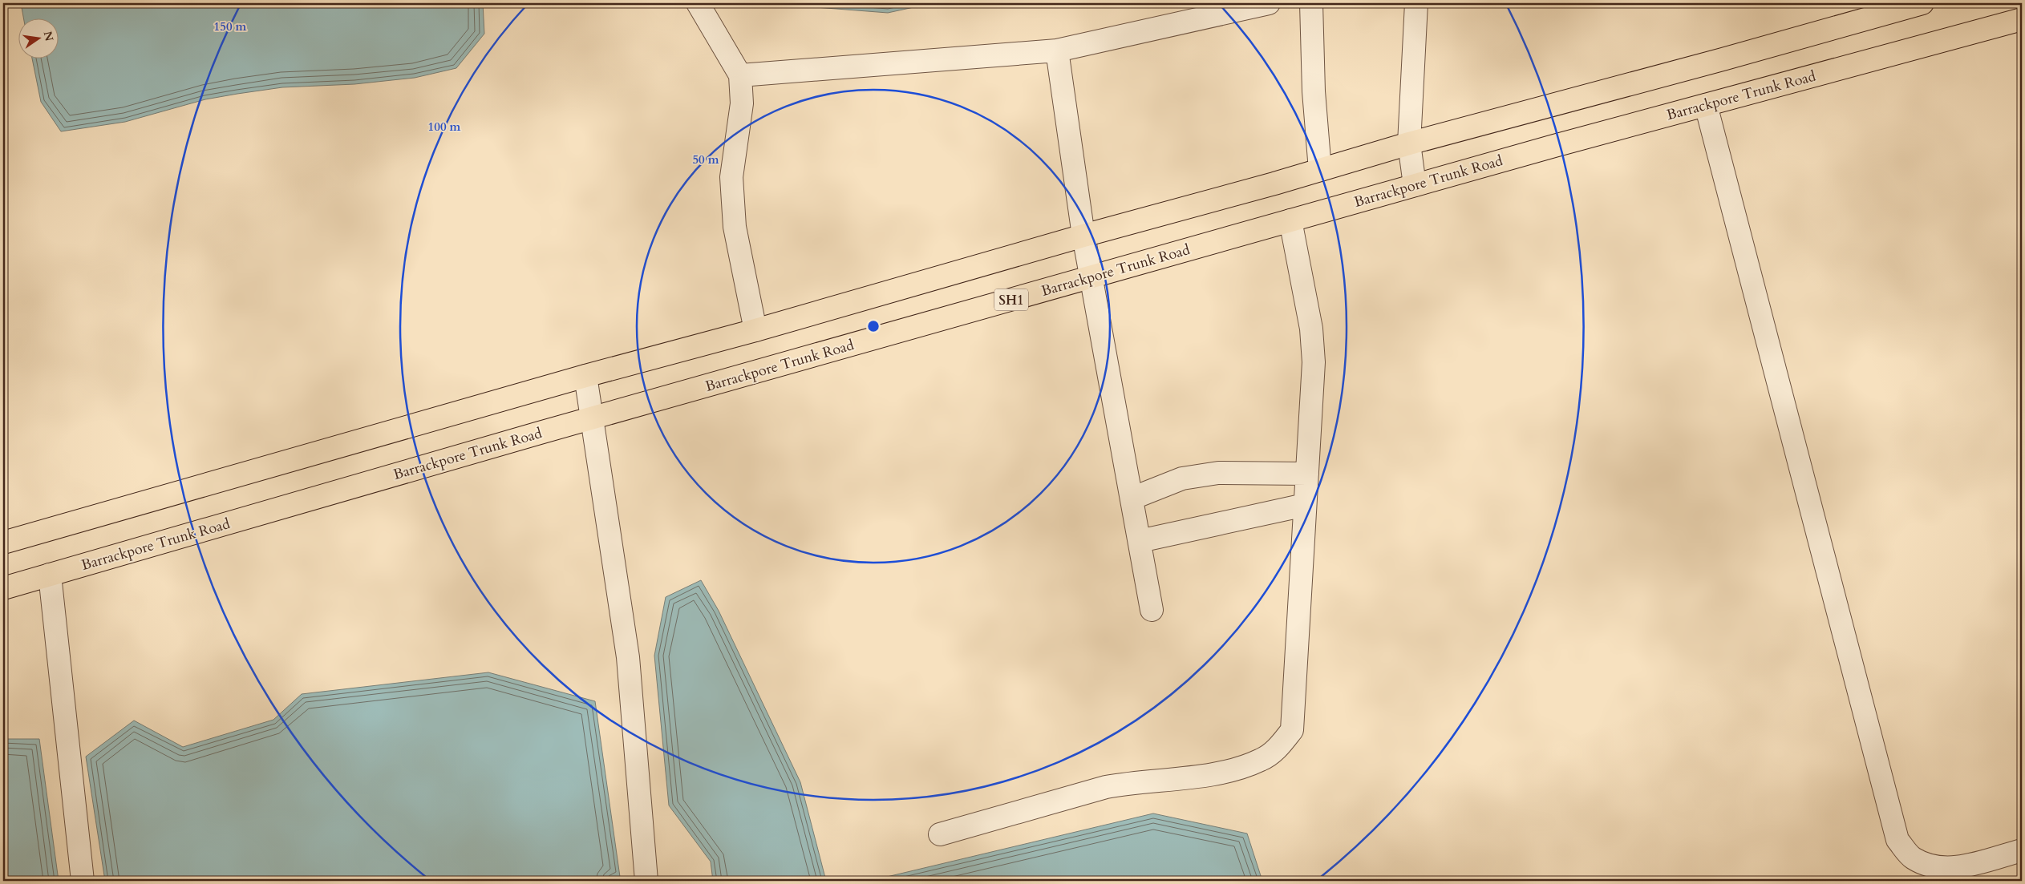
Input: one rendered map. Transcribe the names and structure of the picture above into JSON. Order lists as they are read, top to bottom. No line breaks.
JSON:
{"streets":{"main road":["Barrackpore Trunk Road","SH1"]},"north":"right","rings":["150 m","100 m","50 m"]}
